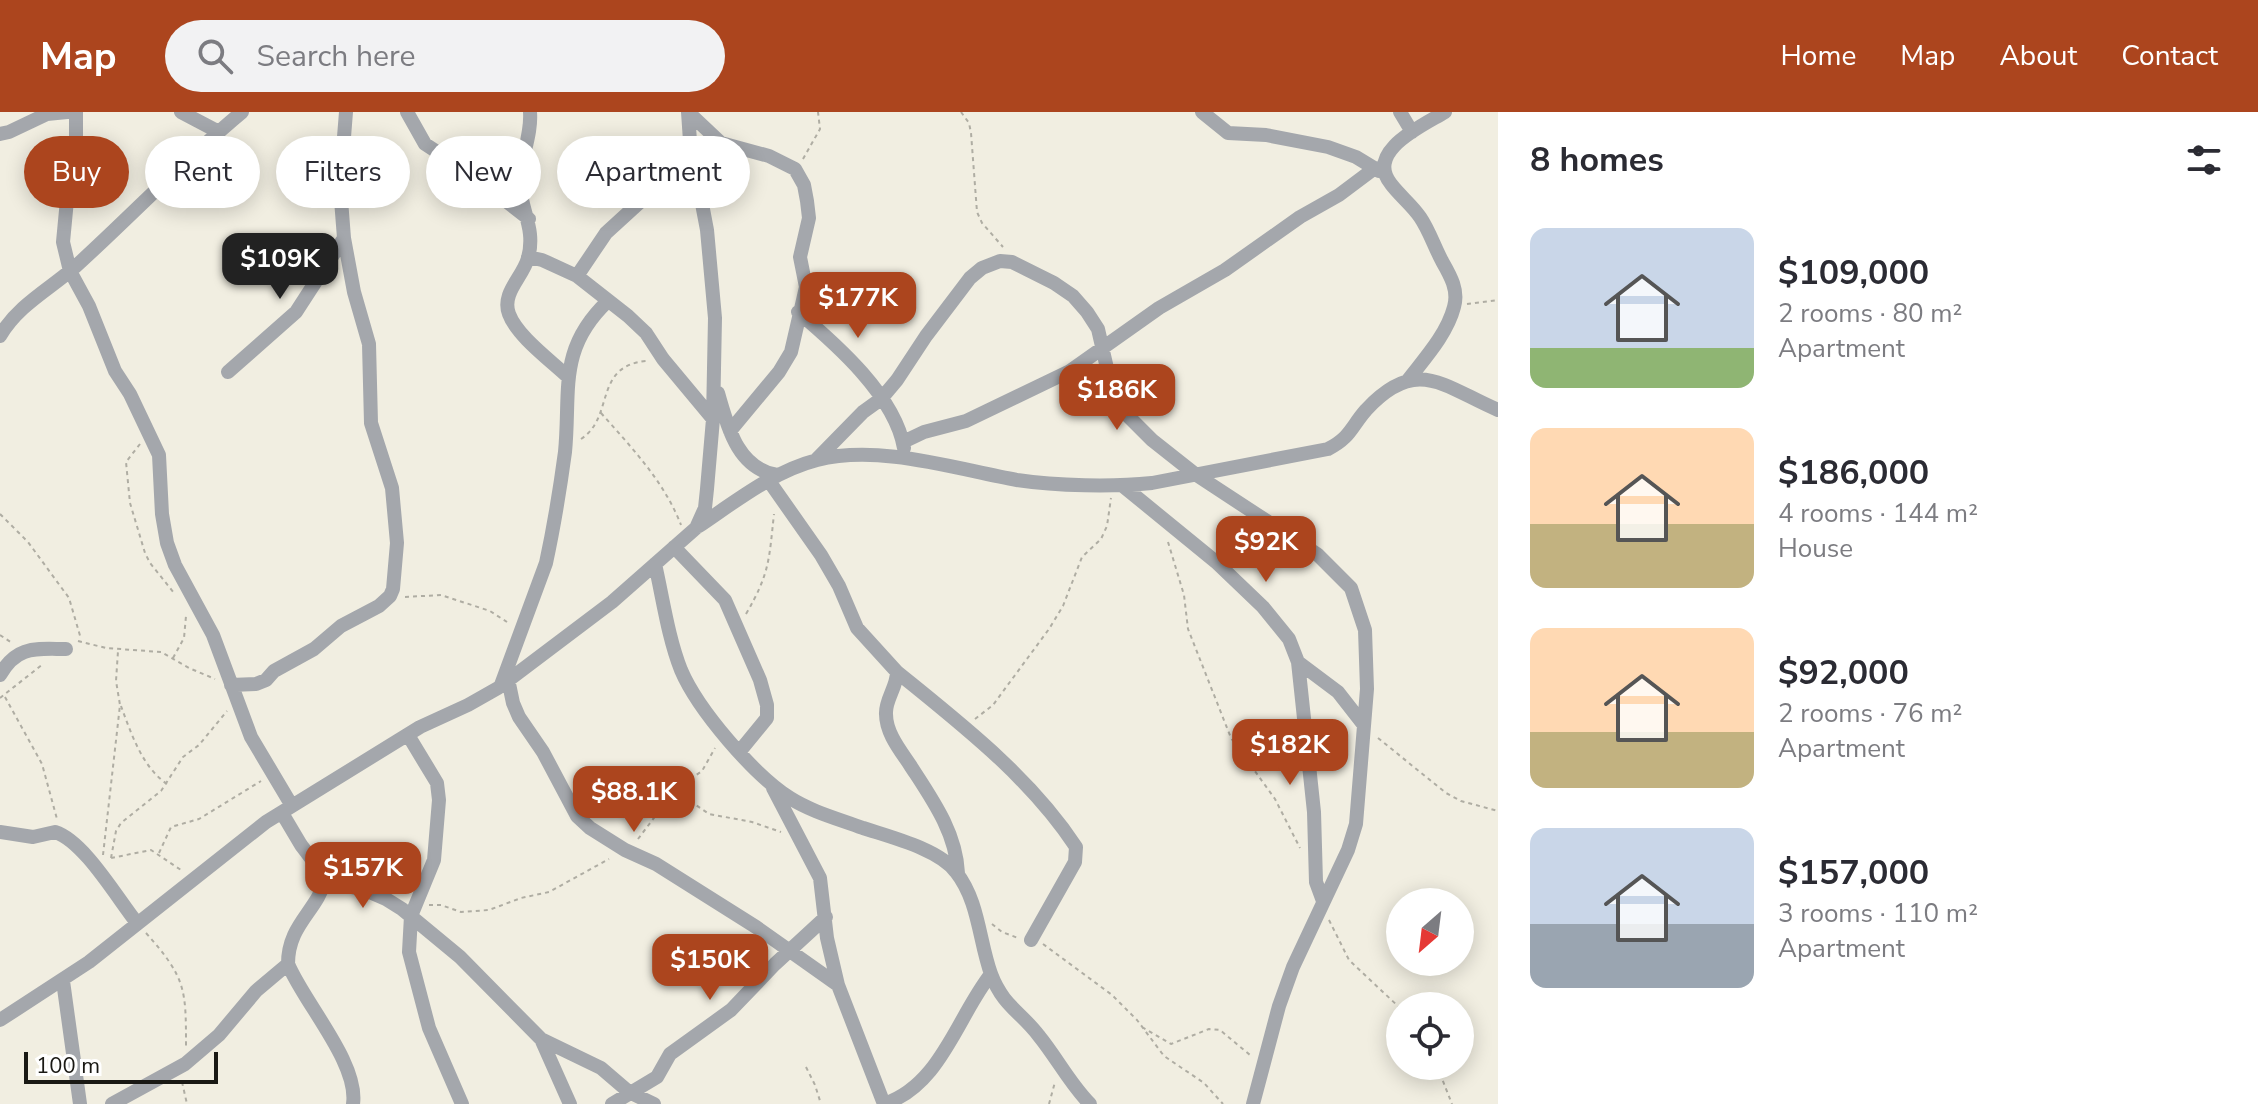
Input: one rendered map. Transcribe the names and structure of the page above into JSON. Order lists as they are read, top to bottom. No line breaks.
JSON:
{"scale_bar":"100 m","north":"bottom left","page":{"header":"Map","search":"Search here","nav":["Home","Map","About","Contact"],"heading":"8 homes","chip":["Buy","Rent","Filters","New","Apartment"],"list":[{"name":"$109,000","note":"2 rooms · 80 m² · Apartment"},{"name":"$186,000","note":"4 rooms · 144 m² · House"},{"name":"$92,000","note":"2 rooms · 76 m² · Apartment"},{"name":"$157,000","note":"3 rooms · 110 m² · Apartment"}],"price":["$109K","$177K","$186K","$92K","$182K","$88.1K","$157K","$150K"],"scale":"100 m"}}
